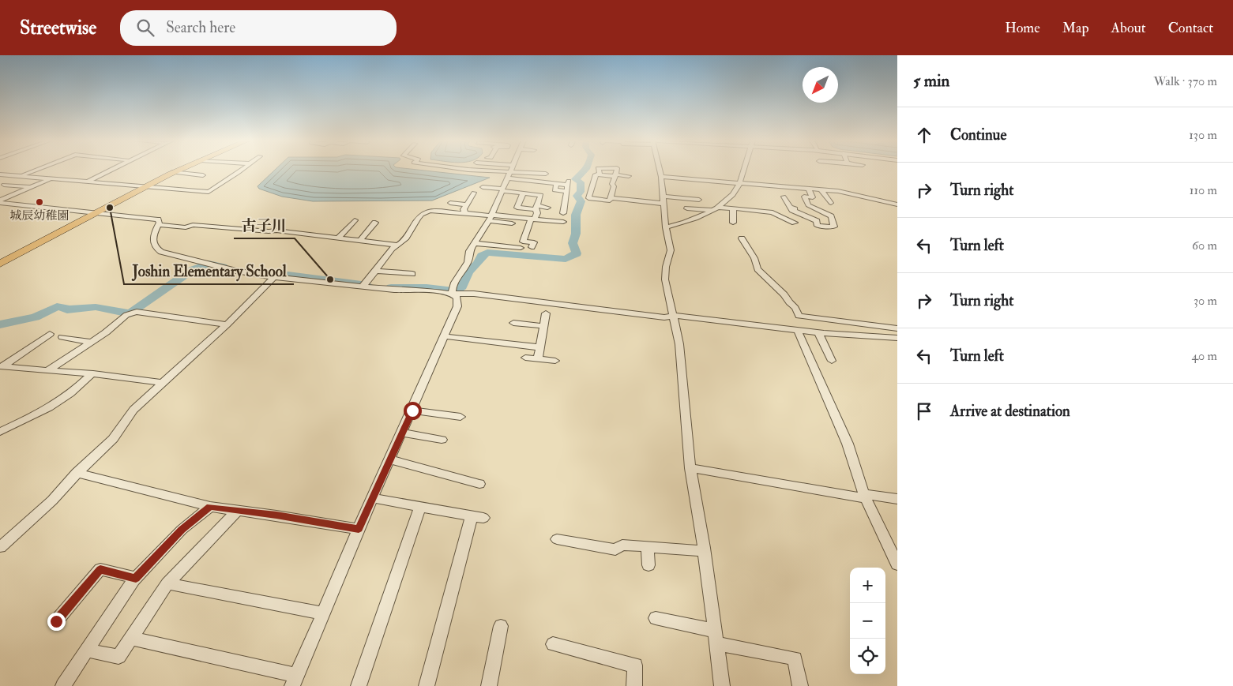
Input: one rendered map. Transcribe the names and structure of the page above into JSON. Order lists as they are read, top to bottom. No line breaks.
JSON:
{"places":["城辰幼稚園","Joshin Elementary School","古子川"],"north":"bottom left","page":{"header":"Streetwise","search":"Search here","nav":["Home","Map","About","Contact"],"heading":["5 min","Walk · 370 m"],"list":[["Continue","130 m"],["Turn right","110 m"],["Turn left","60 m"],["Turn right","30 m"],["Turn left","40 m"],"Arrive at destination"],"map_buttons":["+","−"]}}
